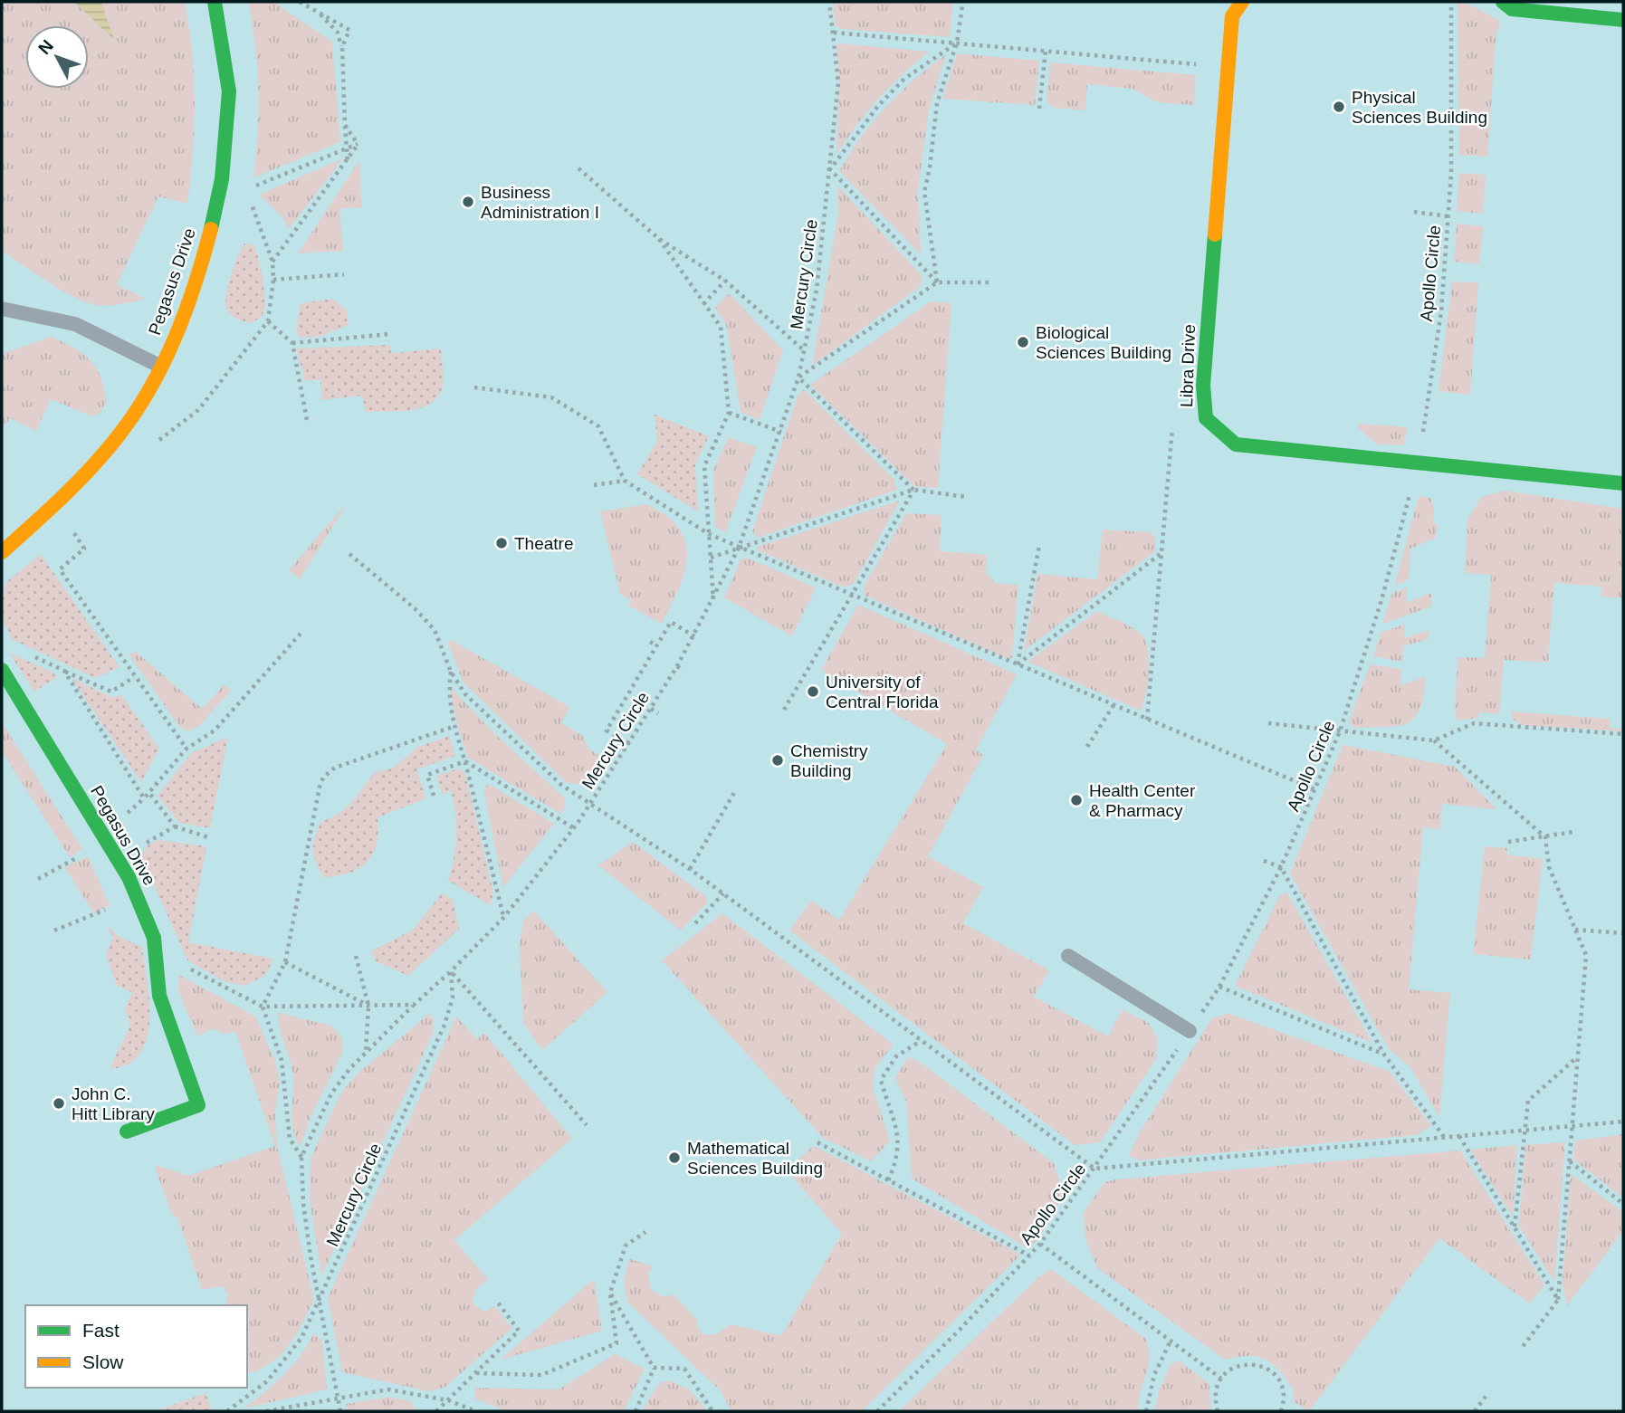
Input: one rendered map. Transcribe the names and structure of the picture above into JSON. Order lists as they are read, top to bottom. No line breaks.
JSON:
{"streets":{"street":["Pegasus Drive","Libra Drive"],"path":["Apollo Circle","Mercury Circle"]},"crossings":[["Apollo Circle","Libra Drive"]],"places":["Physical Sciences Building","Business Administration I","Biological Sciences Building","Theatre","University of Central Florida","Chemistry Building","Health Center & Pharmacy","John C. Hitt Library","Mathematical Sciences Building"],"legend":["Fast","Slow"],"north":"top left"}
